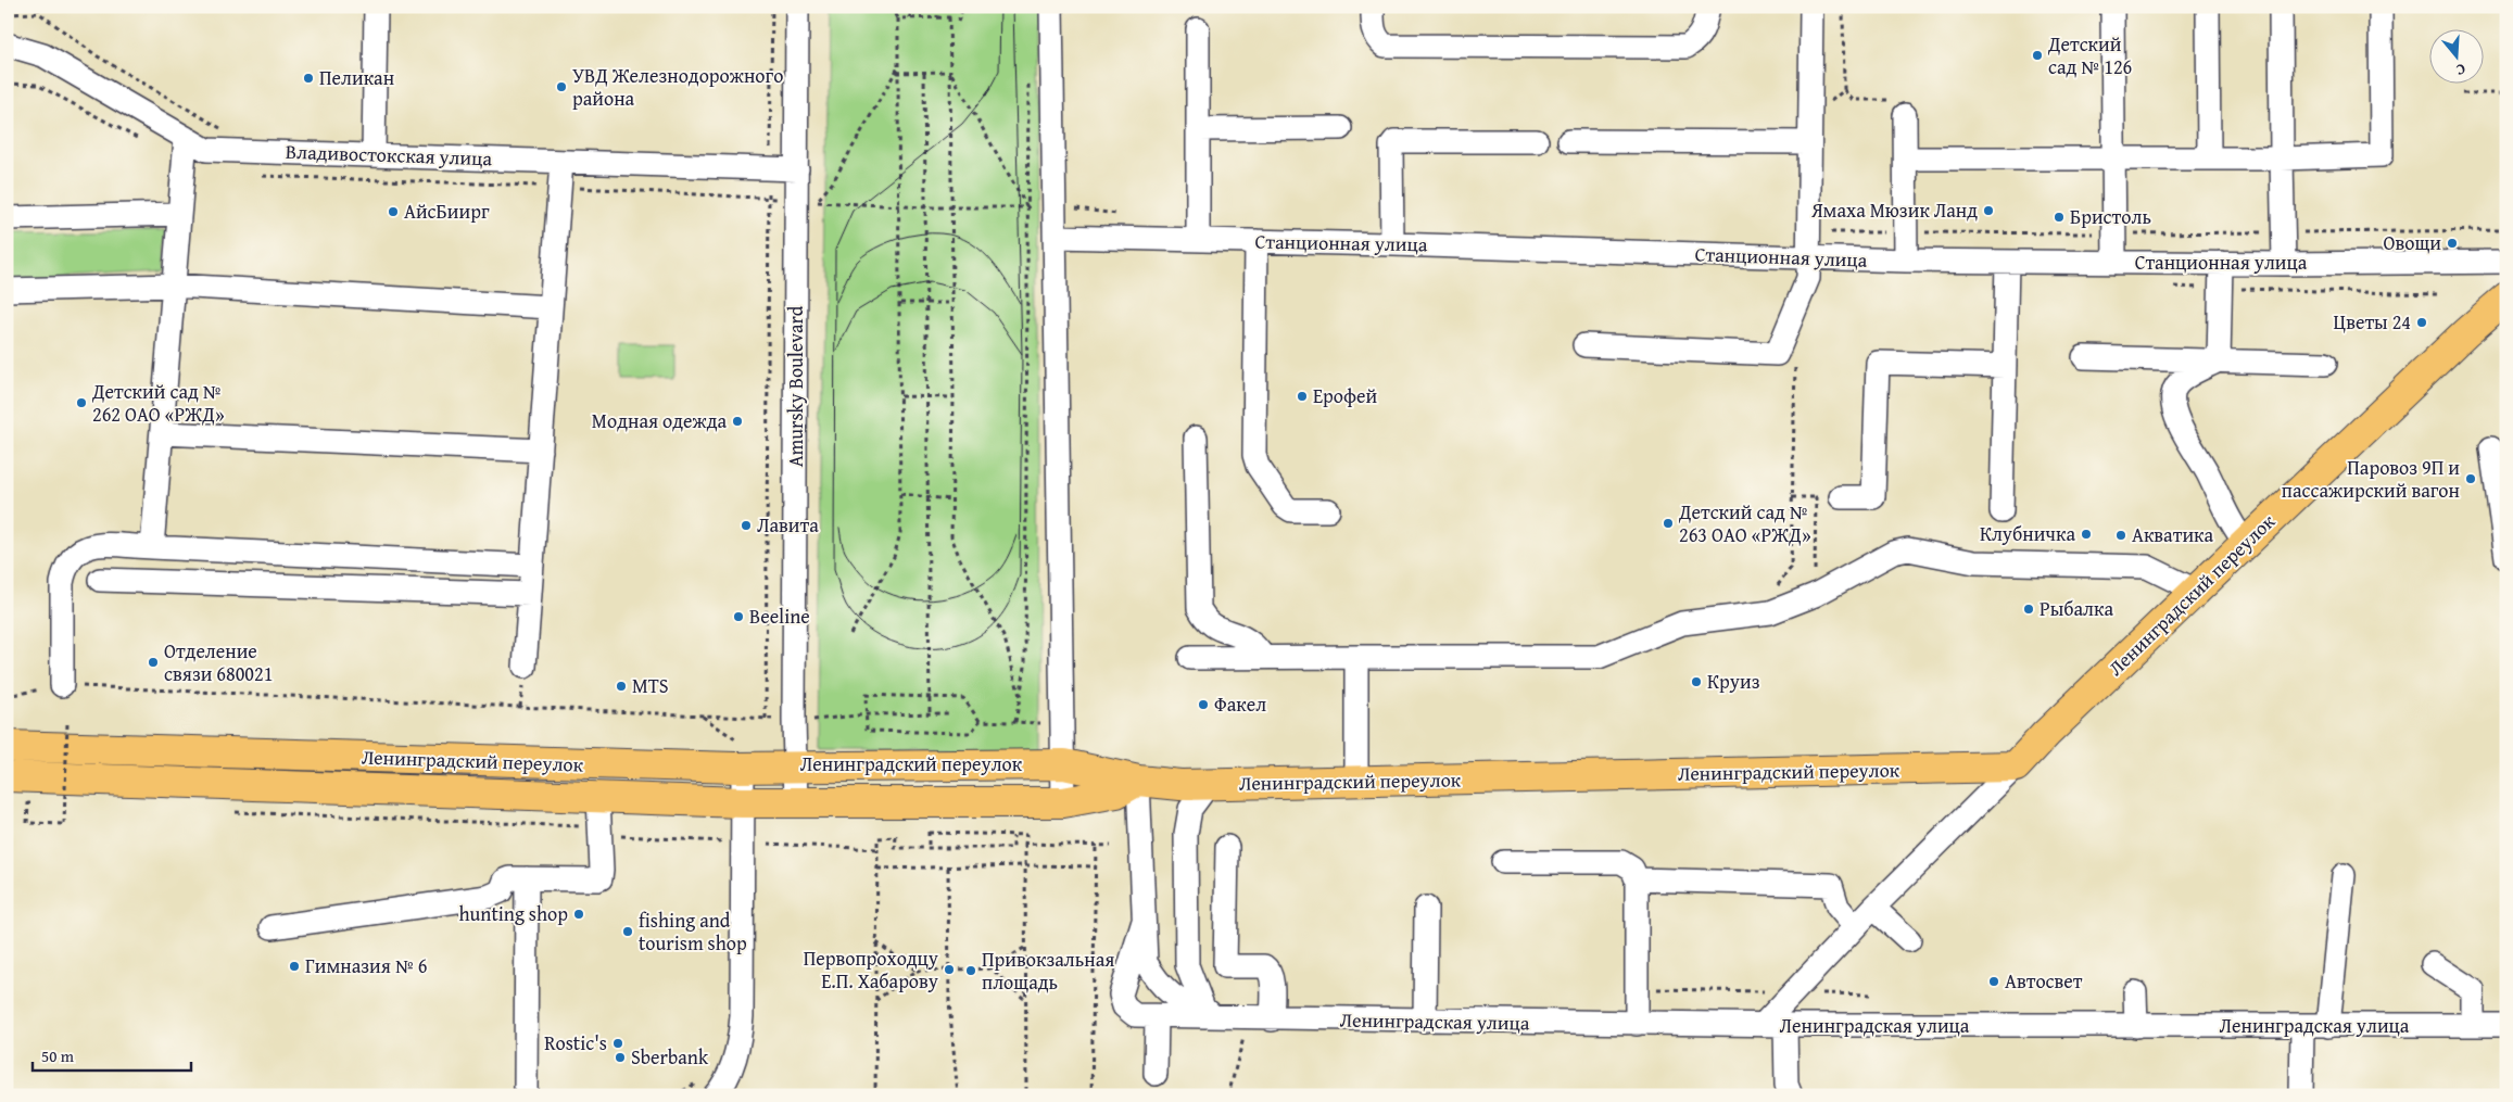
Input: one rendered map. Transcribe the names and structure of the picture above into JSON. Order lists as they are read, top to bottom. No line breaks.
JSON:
{"streets":{"main road":["Ленинградский переулок"],"street":["Владивостокская улица","Станционная улица","Amursky Boulevard","Ленинградская улица"]},"crossings":[["Владивостокская улица","Amursky Boulevard"],["Amursky Boulevard","Ленинградский переулок"]],"places":["Детский сад № 126","Пеликан","УВД Железнодорожного района","Ямаха Мюзик Ланд","АйсБиирг","Бристоль","Овощи","Цветы 24","Ерофей","Детский сад № 262 ОАО «РЖД»","Модная одежда","Паровоз 9П и пассажирский вагон","Детский сад № 263 ОАО «РЖД»","Лавита","Клубничка","Акватика","Рыбалка","Beeline","Отделение связи 680021","Круиз","MTS","Факел","hunting shop","fishing and tourism shop","Гимназия № 6","Первопроходцу Е.П. Хабарову","Привокзальная площадь","Автосвет","Rostic's","Sberbank"],"scale_bar":"50 m","north":"bottom"}
